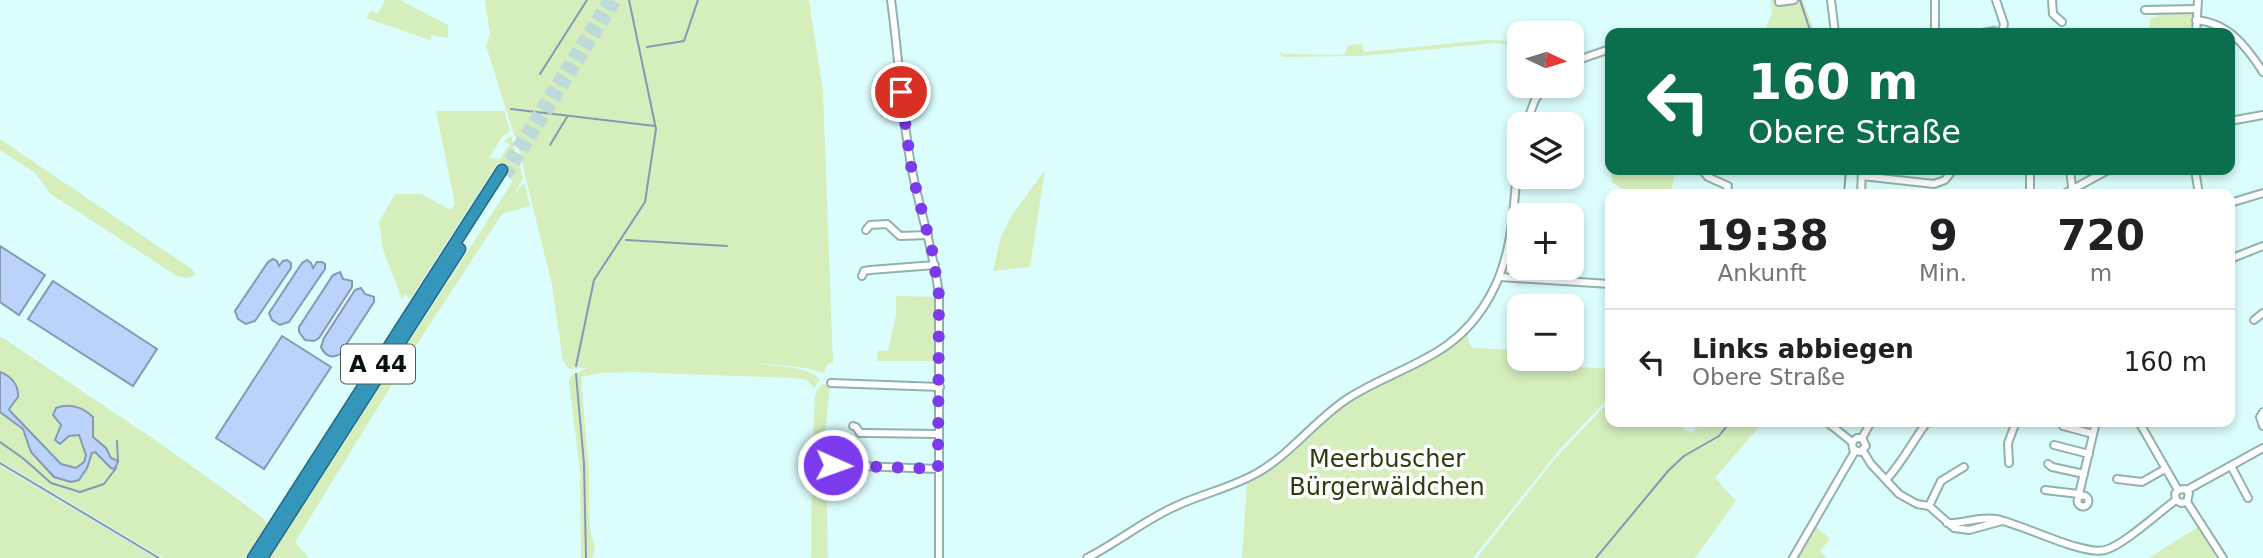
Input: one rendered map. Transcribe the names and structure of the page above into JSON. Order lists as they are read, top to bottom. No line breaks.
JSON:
{"streets":{"highway":["A 44"]},"parks":["Meerbuscher Bürgerwäldchen"],"north":"right","page":{"map_buttons":["+","−"],"turn":["160 m","Obere Straße"],"eta":["19:38","Ankunft","9","Min.","720","m"],"list":[{"name":"Links abbiegen","note":"Obere Straße","value":"160 m"}]}}
